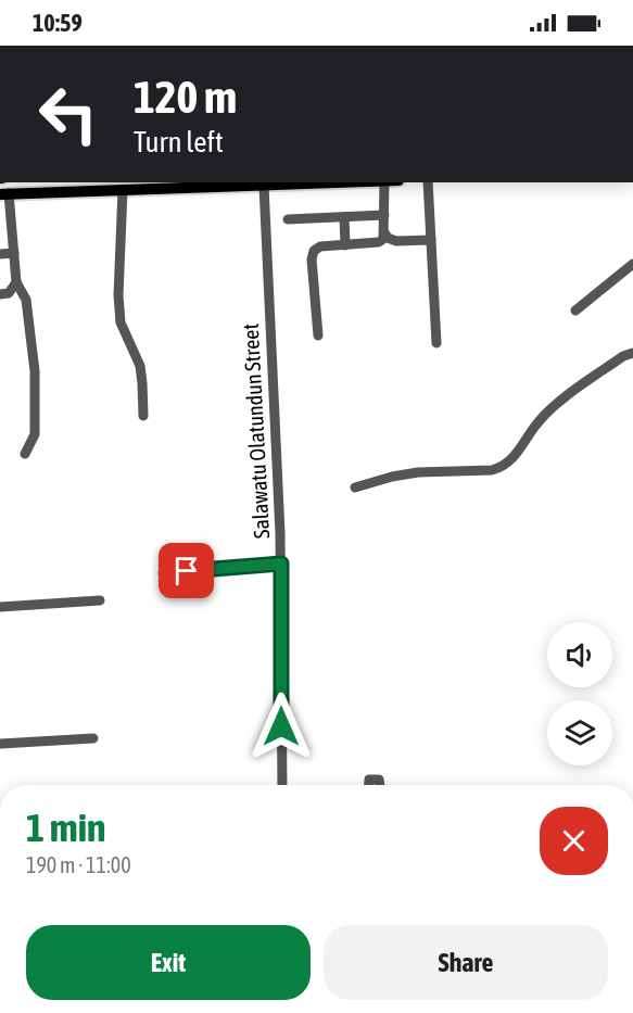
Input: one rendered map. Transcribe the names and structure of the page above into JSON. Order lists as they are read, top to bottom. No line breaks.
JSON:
{"streets":{"street":["Salawatu Olatundun Street"]},"page":{"status":"10:59","turn":["120 m","Turn left"],"heading":["1 min","190 m · 11:00"],"buttons":["Exit","Share"]}}
